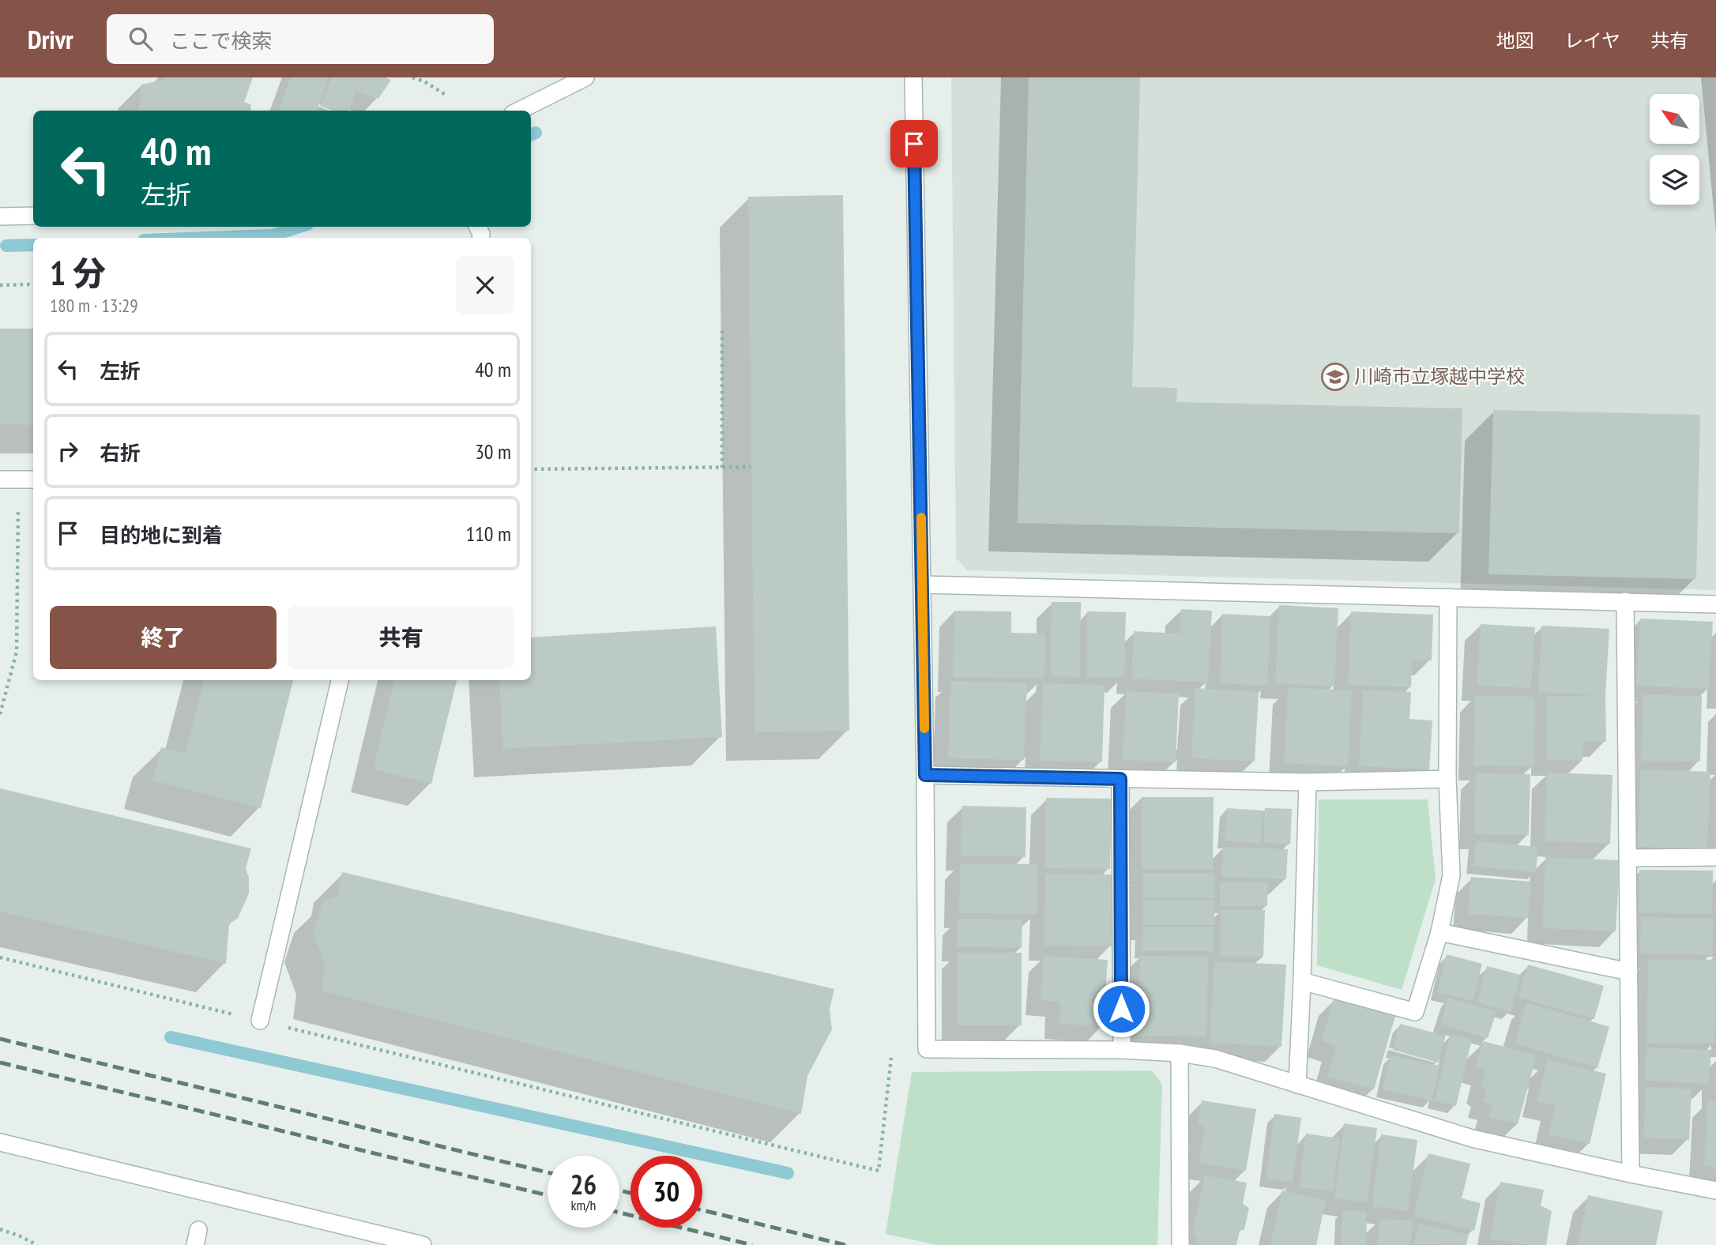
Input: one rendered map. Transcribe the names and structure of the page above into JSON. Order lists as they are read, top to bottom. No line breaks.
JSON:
{"places":{"school or university":["川崎市立塚越中学校"]},"north":"top left","page":{"header":"Drivr","search":"ここで検索","nav":["地図","レイヤ","共有"],"turn":["40 m","左折"],"heading":["1 分","180 m · 13:29"],"list":[{"name":"左折","value":"40 m"},{"name":"右折","value":"30 m"},{"name":"目的地に到着","value":"110 m"}],"buttons":["終了","共有"],"speed":"26 km/h","limit":"30"}}
